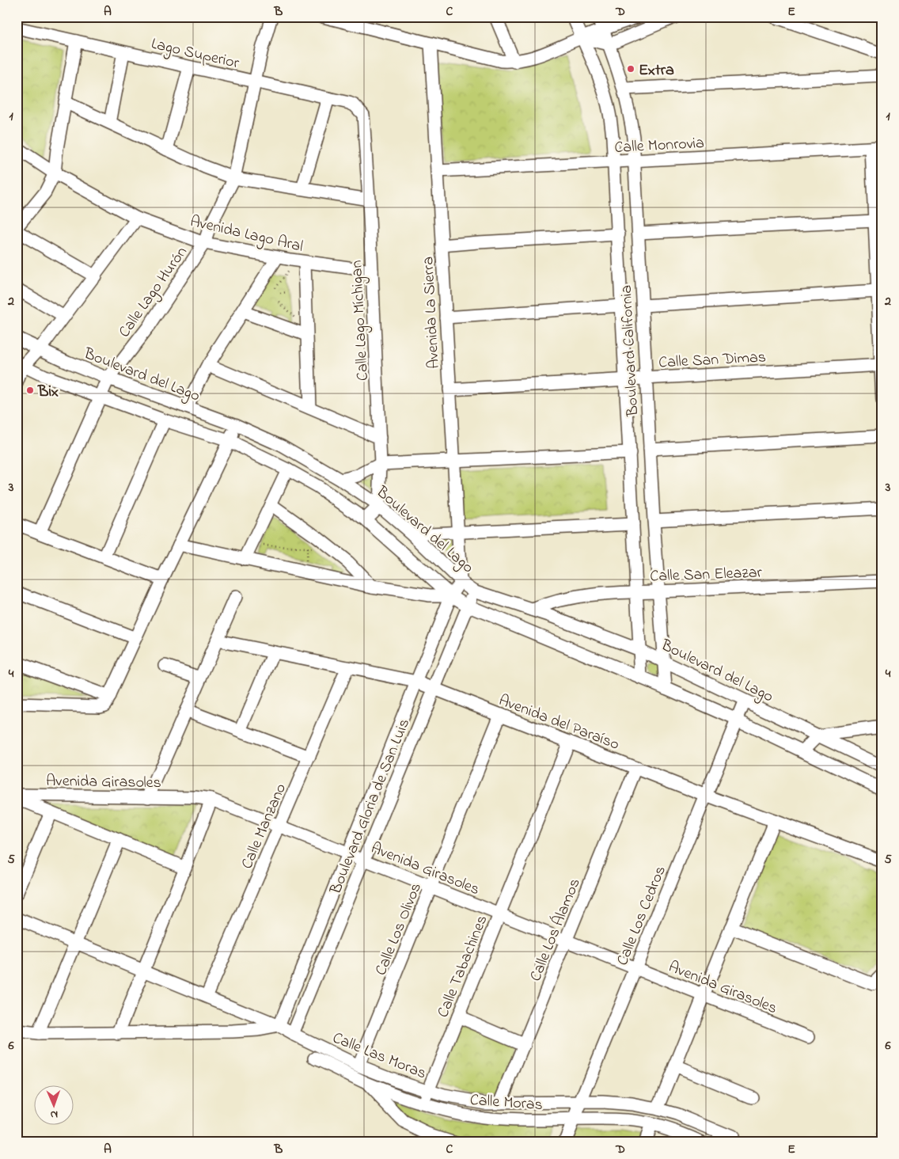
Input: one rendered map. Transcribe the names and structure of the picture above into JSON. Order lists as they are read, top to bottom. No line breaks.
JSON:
{"streets":{"street":["Lago Superior","Calle Monrovia","Avenida Lago Aral","Calle Lago Hurón","Avenida La Sierra","Calle Lago Míchigan","Boulevard California","Calle San Dimas","Boulevard del Lago","Calle San Eleazar","Avenida del Paraíso","Avenida Girasoles","Boulevard Gloria de San Luis","Calle Manzano","Calle Los Cedros","Calle Los Olivos","Calle Los Álamos","Calle Tabachines","Calle Las Moras","Calle Moras"]},"crossings":[["Lago Superior","Calle Lago Hurón"],["Lago Superior","Calle Lago Míchigan"],["Calle Monrovia","Avenida La Sierra"],["Calle Monrovia","Boulevard California"],["Avenida Lago Aral","Calle Lago Hurón"],["Avenida Lago Aral","Calle Lago Míchigan"],["Calle Lago Hurón","Boulevard del Lago"],["Avenida La Sierra","Calle San Dimas"],["Avenida La Sierra","Boulevard del Lago"],["Avenida La Sierra","Boulevard Gloria de San Luis"],["Calle Lago Míchigan","Boulevard del Lago"],["Boulevard California","Calle San Dimas"],["Boulevard California","Boulevard del Lago"],["Boulevard California","Calle San Eleazar"],["Boulevard del Lago","Calle San Eleazar"],["Boulevard del Lago","Boulevard Gloria de San Luis"],["Boulevard del Lago","Calle Los Cedros"],["Avenida del Paraíso","Boulevard Gloria de San Luis"],["Avenida del Paraíso","Calle Manzano"],["Avenida del Paraíso","Calle Los Cedros"],["Avenida del Paraíso","Calle Los Olivos"],["Avenida del Paraíso","Calle Los Álamos"],["Avenida del Paraíso","Calle Tabachines"],["Avenida Girasoles","Boulevard Gloria de San Luis"],["Avenida Girasoles","Calle Manzano"],["Avenida Girasoles","Calle Los Cedros"],["Avenida Girasoles","Calle Los Olivos"],["Avenida Girasoles","Calle Los Álamos"],["Avenida Girasoles","Calle Tabachines"],["Boulevard Gloria de San Luis","Calle Las Moras"],["Calle Manzano","Calle Las Moras"],["Calle Los Cedros","Calle Las Moras"],["Calle Los Cedros","Calle Moras"],["Calle Los Olivos","Calle Las Moras"],["Calle Los Álamos","Calle Las Moras"],["Calle Tabachines","Calle Las Moras"],["Calle Tabachines","Calle Moras"],["Calle Las Moras","Calle Moras"]],"places":["Extra","Bix"],"north":"bottom","grid":{"columns":["A","B","C","D","E"],"rows":["1","2","3","4","5","6"]}}
